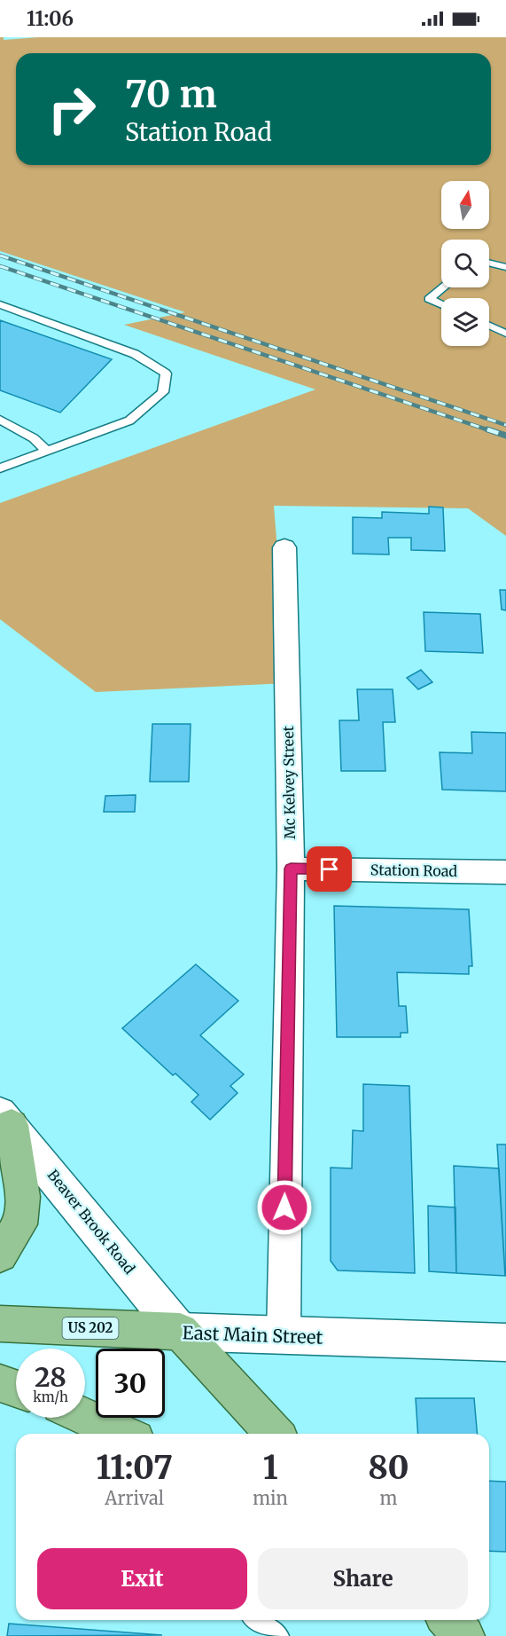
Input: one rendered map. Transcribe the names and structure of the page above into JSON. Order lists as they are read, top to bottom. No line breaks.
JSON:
{"streets":{"main road":["Beaver Brook Road","US 202","East Main Street"],"street":["Mc Kelvey Street","Station Road"]},"crossings":[["Mc Kelvey Street","Station Road"],["Mc Kelvey Street","East Main Street"],["Beaver Brook Road","East Main Street"]],"north":"top","page":{"status":"11:06","turn":["70 m","Station Road"],"speed":"28 km/h","limit":"30","eta":["11:07","Arrival","1","min","80","m"],"buttons":["Exit","Share"]}}
